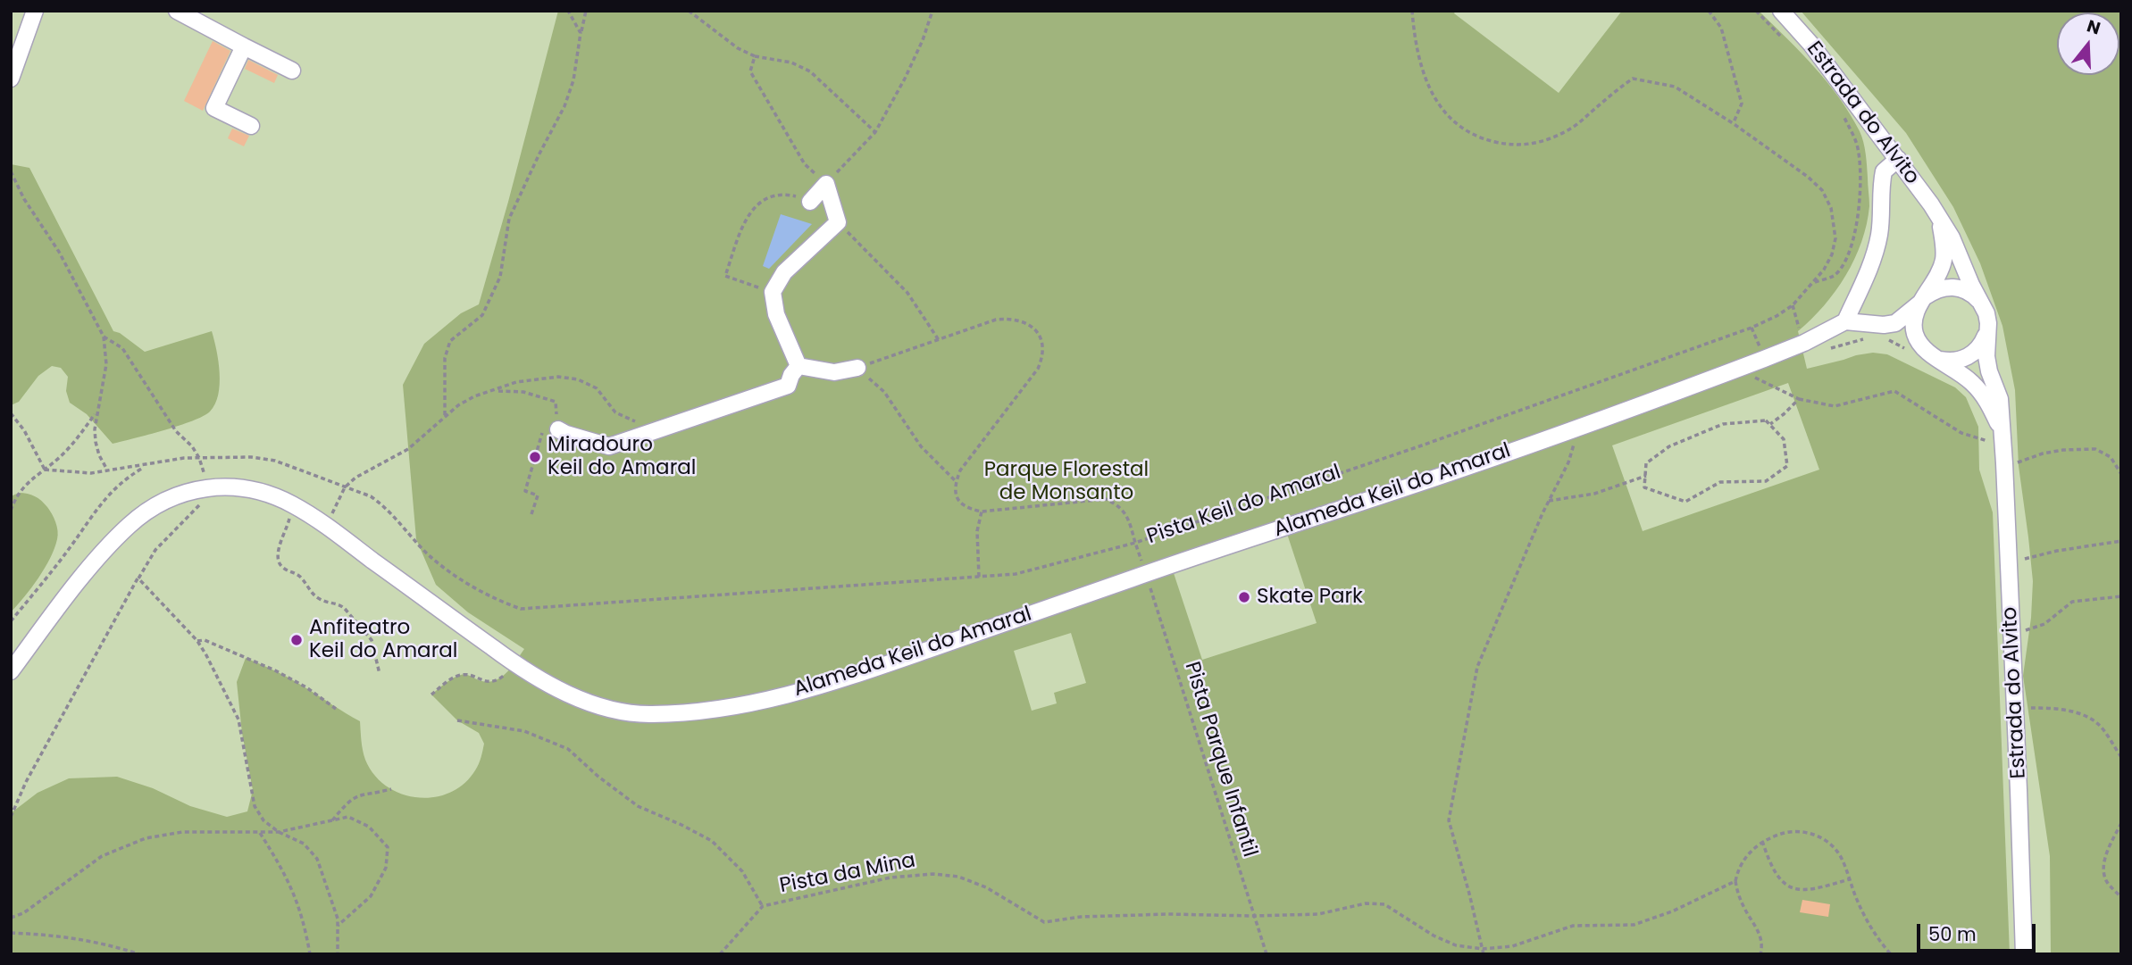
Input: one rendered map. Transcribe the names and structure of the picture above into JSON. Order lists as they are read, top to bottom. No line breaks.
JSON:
{"streets":{"street":["Estrada do Alvito","Alameda Keil do Amaral"],"path":["Pista Keil do Amaral","Pista Parque Infantil","Pista da Mina"]},"crossings":[["Alameda Keil do Amaral","Pista Parque Infantil"],["Pista Parque Infantil","Pista da Mina"]],"parks":["Parque Florestal de Monsanto"],"places":["Miradouro Keil do Amaral","Skate Park","Anfiteatro Keil do Amaral"],"scale_bar":"50 m","north":"top"}
